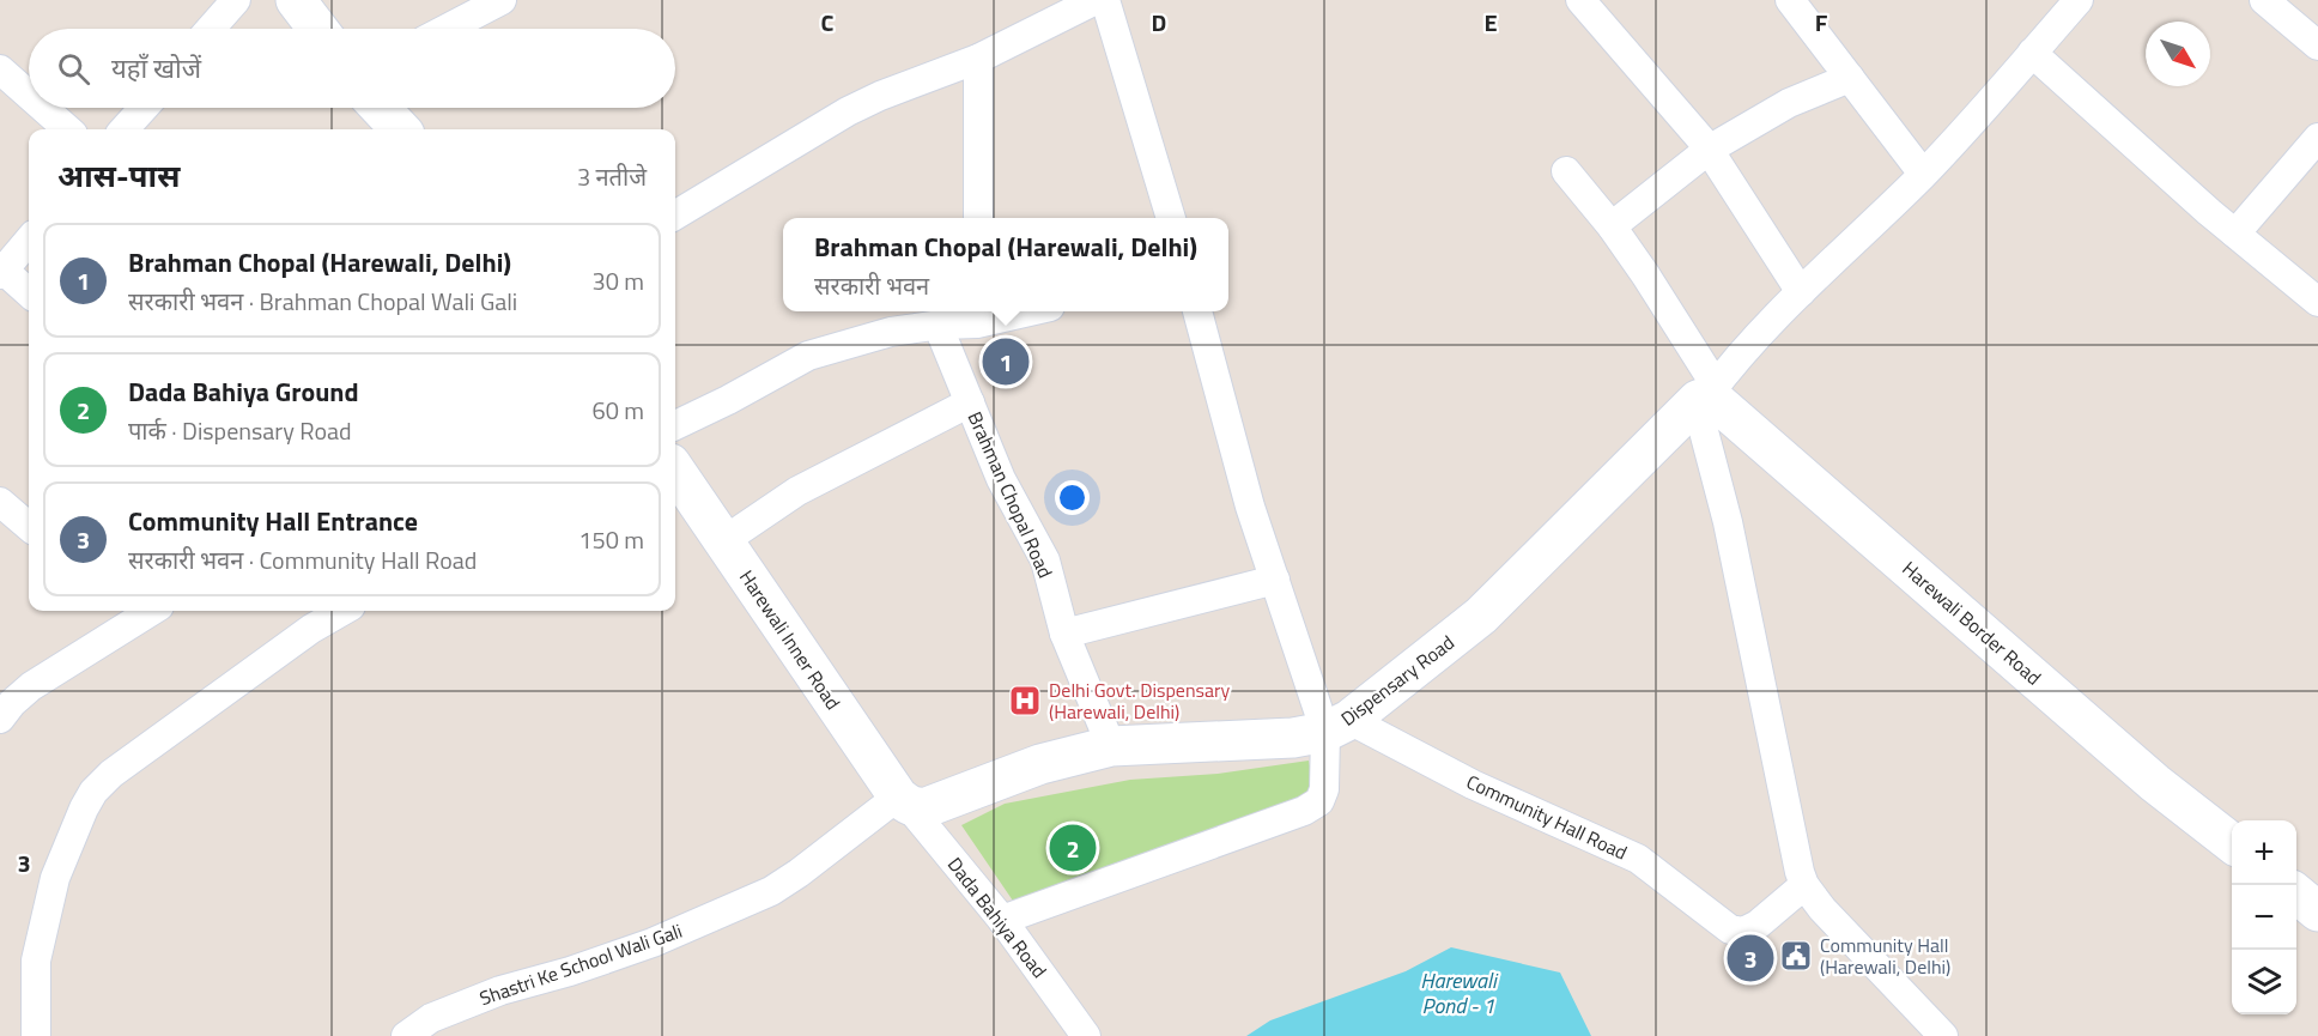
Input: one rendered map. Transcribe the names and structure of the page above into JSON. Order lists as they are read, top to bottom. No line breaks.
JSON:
{"streets":{"street":["Brahman Chopal Road","Harewali Border Road","Harewali Inner Road","Dispensary Road","Community Hall Road","Dada Bahiya Road","Shastri Ke School Wali Gali"]},"crossings":[["Brahman Chopal Road","Dispensary Road"],["Harewali Border Road","Dispensary Road"],["Harewali Inner Road","Dispensary Road"],["Harewali Inner Road","Dada Bahiya Road"],["Harewali Inner Road","Shastri Ke School Wali Gali"],["Dispensary Road","Community Hall Road"],["Dispensary Road","Dada Bahiya Road"],["Dispensary Road","Shastri Ke School Wali Gali"],["Dada Bahiya Road","Shastri Ke School Wali Gali"]],"water":["Harewali Pond - 1"],"places":{"hospital":["Delhi Govt. Dispensary (Harewali, Delhi)"],"public building":["Community Hall (Harewali, Delhi)"]},"north":"bottom right","page":{"search":"यहाँ खोजें","heading":["आस-पास","3 नतीजे"],"popup":["Brahman Chopal (Harewali, Delhi)","सरकारी भवन"],"list":[{"mark":"1","name":"Brahman Chopal (Harewali, Delhi)","note":"सरकारी भवन · Brahman Chopal Wali Gali","value":"30 m"},{"mark":"2","name":"Dada Bahiya Ground","note":"पार्क · Dispensary Road","value":"60 m"},{"mark":"3","name":"Community Hall Entrance","note":"सरकारी भवन · Community Hall Road","value":"150 m"}],"pins":["1","2","3"],"map_buttons":["+","−"]},"grid":{"columns":["C","D","E","F"],"rows":["3"]}}
